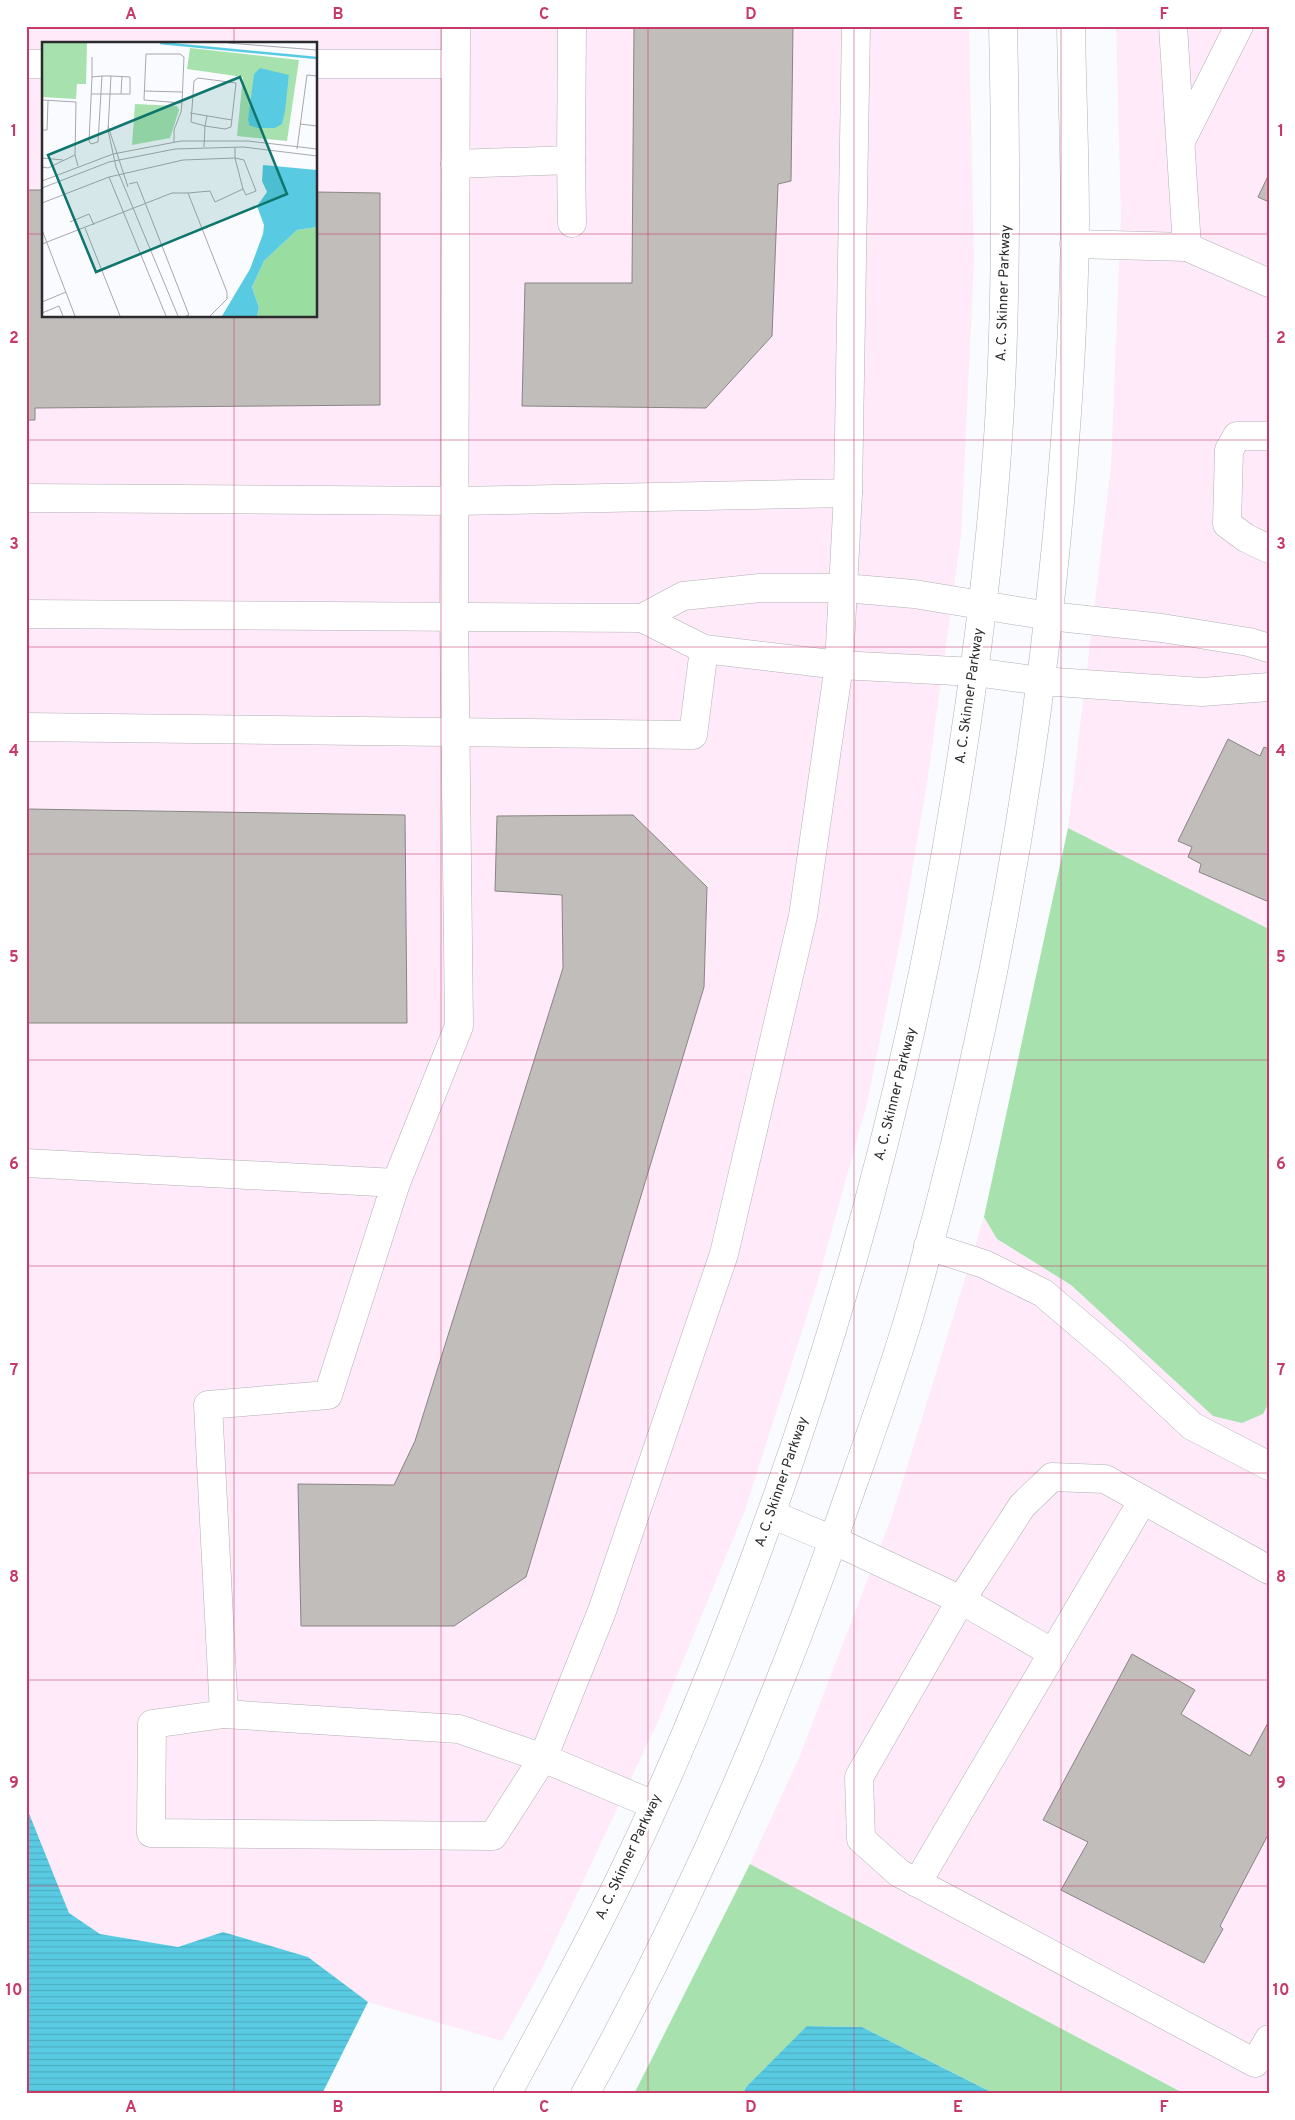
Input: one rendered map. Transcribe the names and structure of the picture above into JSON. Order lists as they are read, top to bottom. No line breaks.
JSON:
{"streets":{"main road":["A. C. Skinner Parkway"]},"grid":{"columns":["A","B","C","D","E","F"],"rows":["1","2","3","4","5","6","7","8","9","10"]}}
